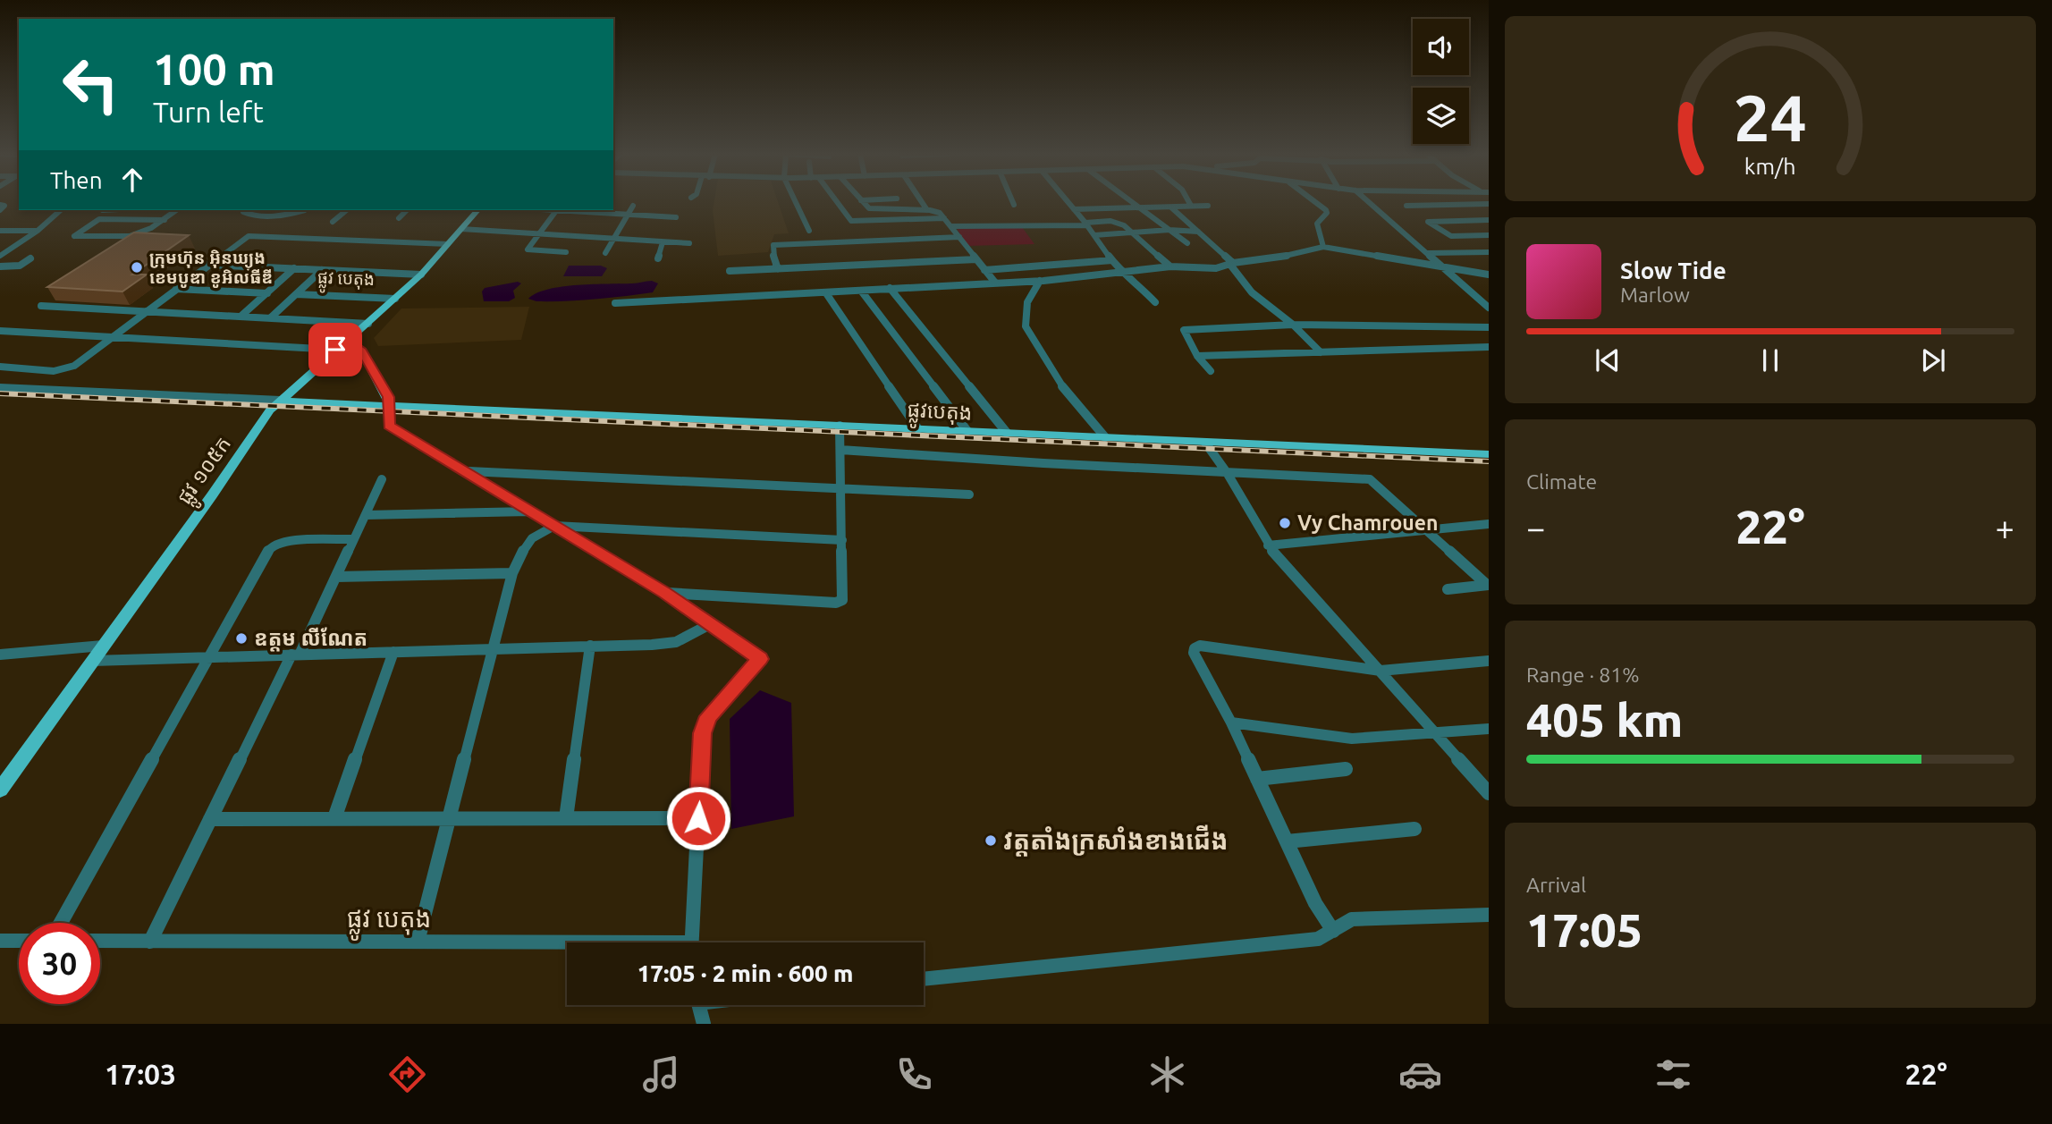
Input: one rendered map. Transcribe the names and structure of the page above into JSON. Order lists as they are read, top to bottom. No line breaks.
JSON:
{"streets":{"main road":["ផ្លូវបេតុង","ផ្លូវ ១០៥ក"],"street":["ផ្លូវ បេតុង"]},"crossings":[["ផ្លូវ បេតុង","ផ្លូវ ១០៥ក"],["ផ្លូវបេតុង","ផ្លូវ ១០៥ក"]],"places":["ក្រុមហ៊ុន អ៊ិនឃ្យុង ខេមបូឌា ខូអិលធីឌី","Vy Chamrouen","ឧត្តម លីណែត","វត្តតាំងក្រសាំងខាងជើង"],"page":{"turn":["100 m","Turn left"],"then":"Then","song":["Slow Tide","Marlow"],"tile":["Climate",["Range · 81%","405 km"],["Arrival","17:05"]],"heat":["−","22°","+"],"limit":"30","trip":"17:05 · 2 min · 600 m","tabs":["17:03","22°"],"gauge":["24","km/h"]}}
